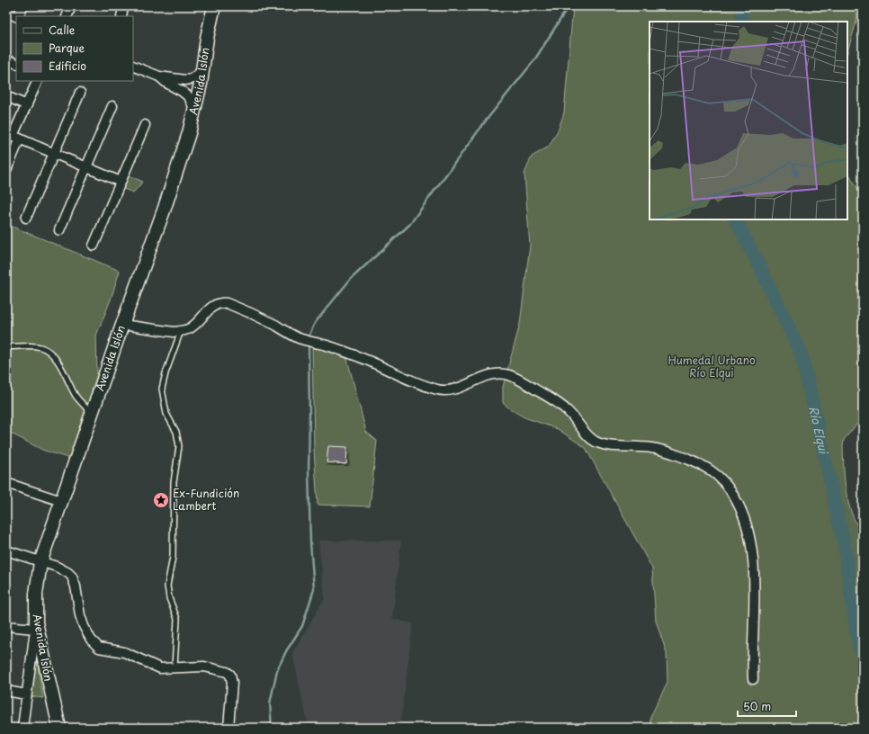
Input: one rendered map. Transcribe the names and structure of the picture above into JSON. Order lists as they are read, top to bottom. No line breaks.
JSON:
{"streets":{"main road":["Avenida Islón"]},"water":["Río Elqui"],"parks":["Humedal Urbano Río Elqui"],"places":{"place":["Ex-Fundición Lambert"]},"legend":["Calle","Parque","Edificio"],"scale_bar":"50 m"}
